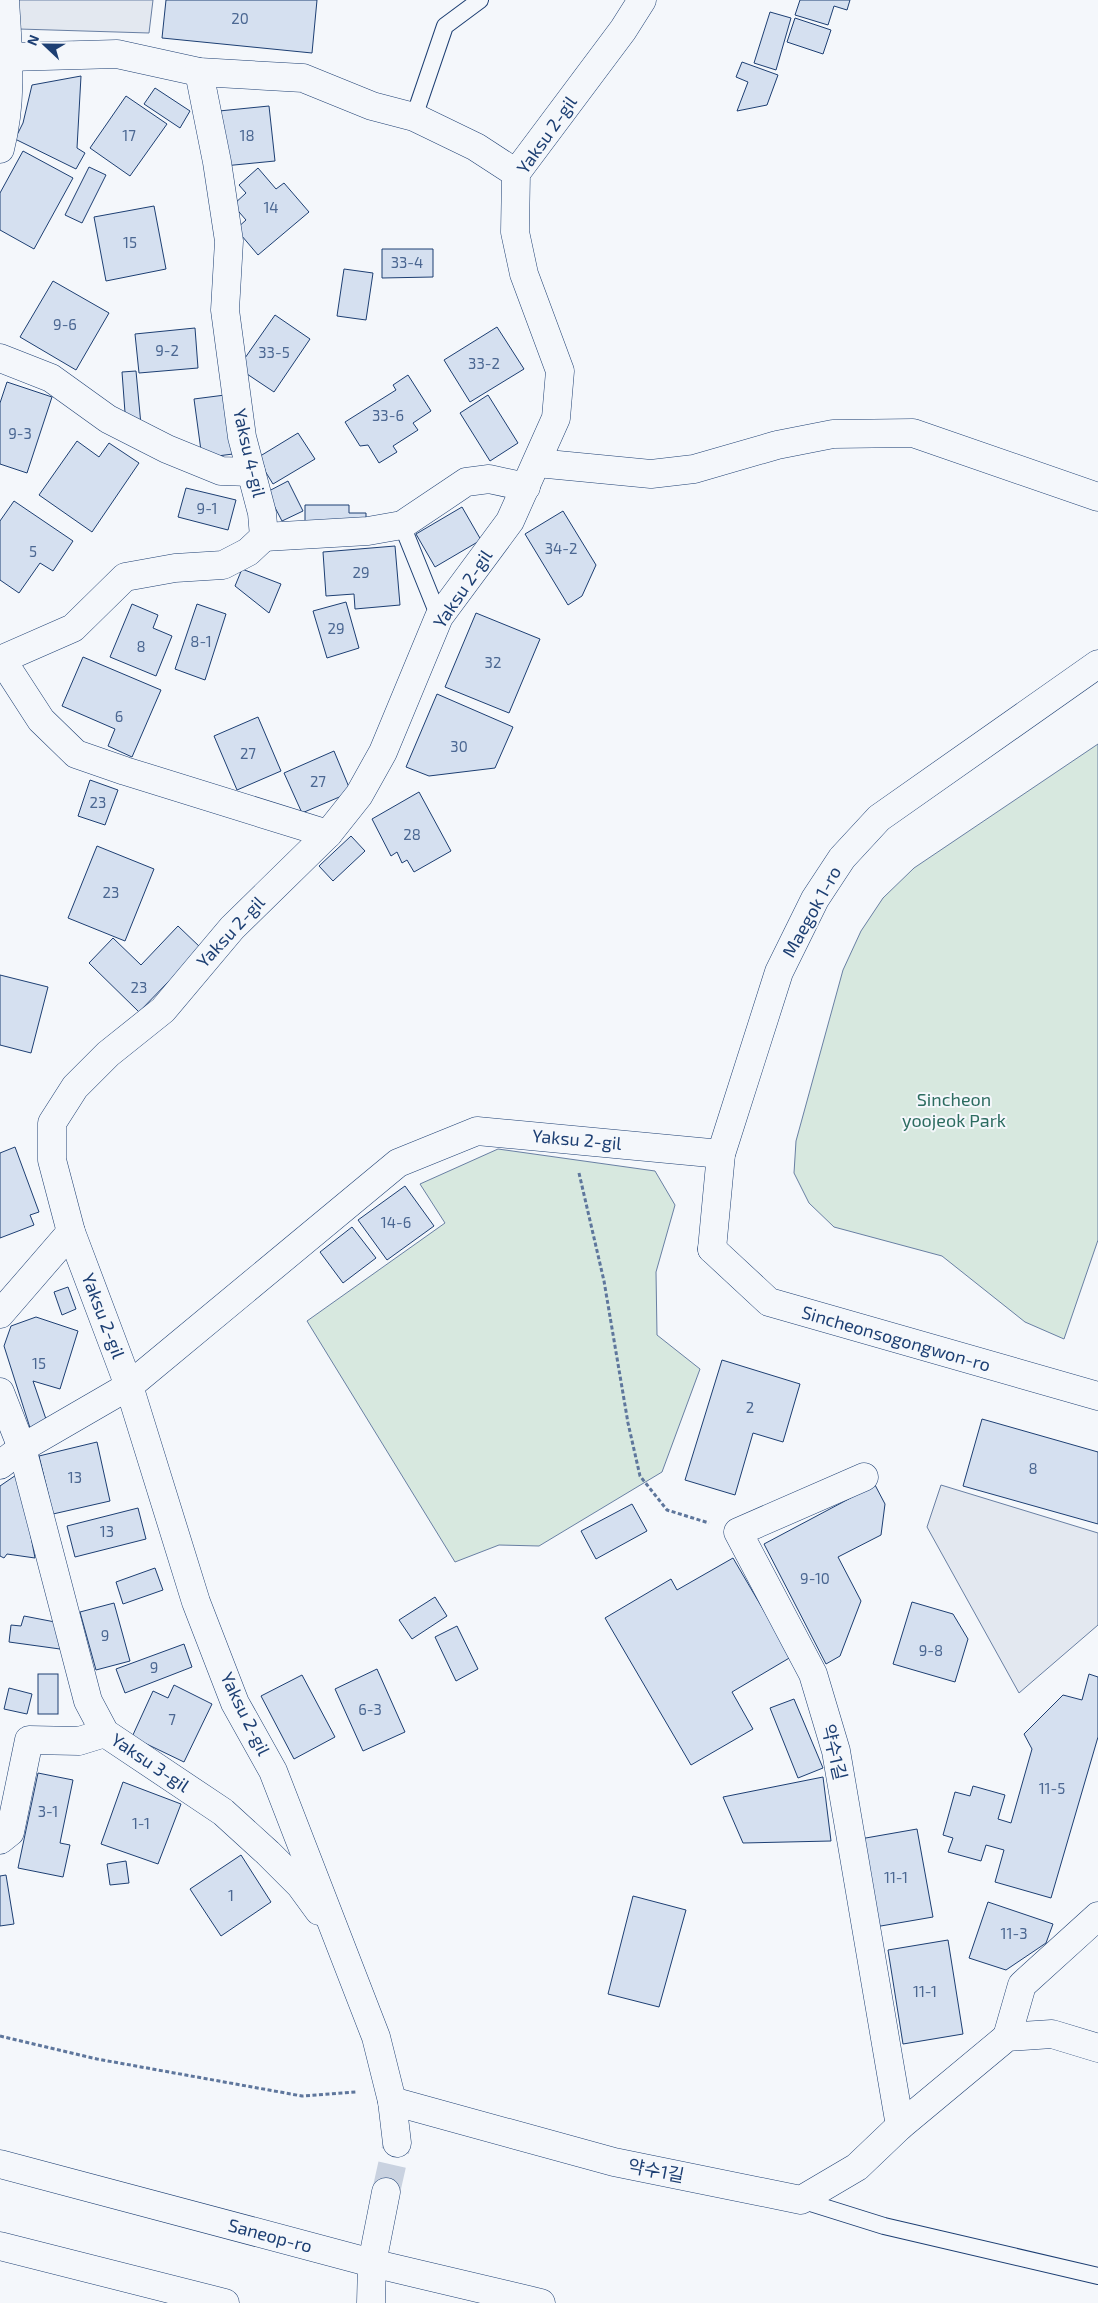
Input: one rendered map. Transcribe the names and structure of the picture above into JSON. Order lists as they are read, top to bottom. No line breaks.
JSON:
{"streets":{"street":["Yaksu 2-gil","Yaksu 4-gil","Maegok 1-ro","Sincheonsogongwon-ro","약수1길","Yaksu 3-gil","Saneop-ro"]},"crossings":[["Yaksu 2-gil","Maegok 1-ro"],["Yaksu 2-gil","약수1길"],["Yaksu 2-gil","Yaksu 3-gil"],["Maegok 1-ro","Sincheonsogongwon-ro"]],"parks":["Sincheon yoojeok Park"],"house_numbers":["20","17","18","14","15","33-4","9-6","9-2","33-5","33-2","33-6","9-3","9-1","34-2","5","29","29","8-1","8","32","6","30","27","27","23","28","23","23","14-6","15","2","8","13","13","9-10","9","9-8","9","6-3","7","11-5","3-1","1-1","11-1","1","11-3","11-1"],"north":"left"}
